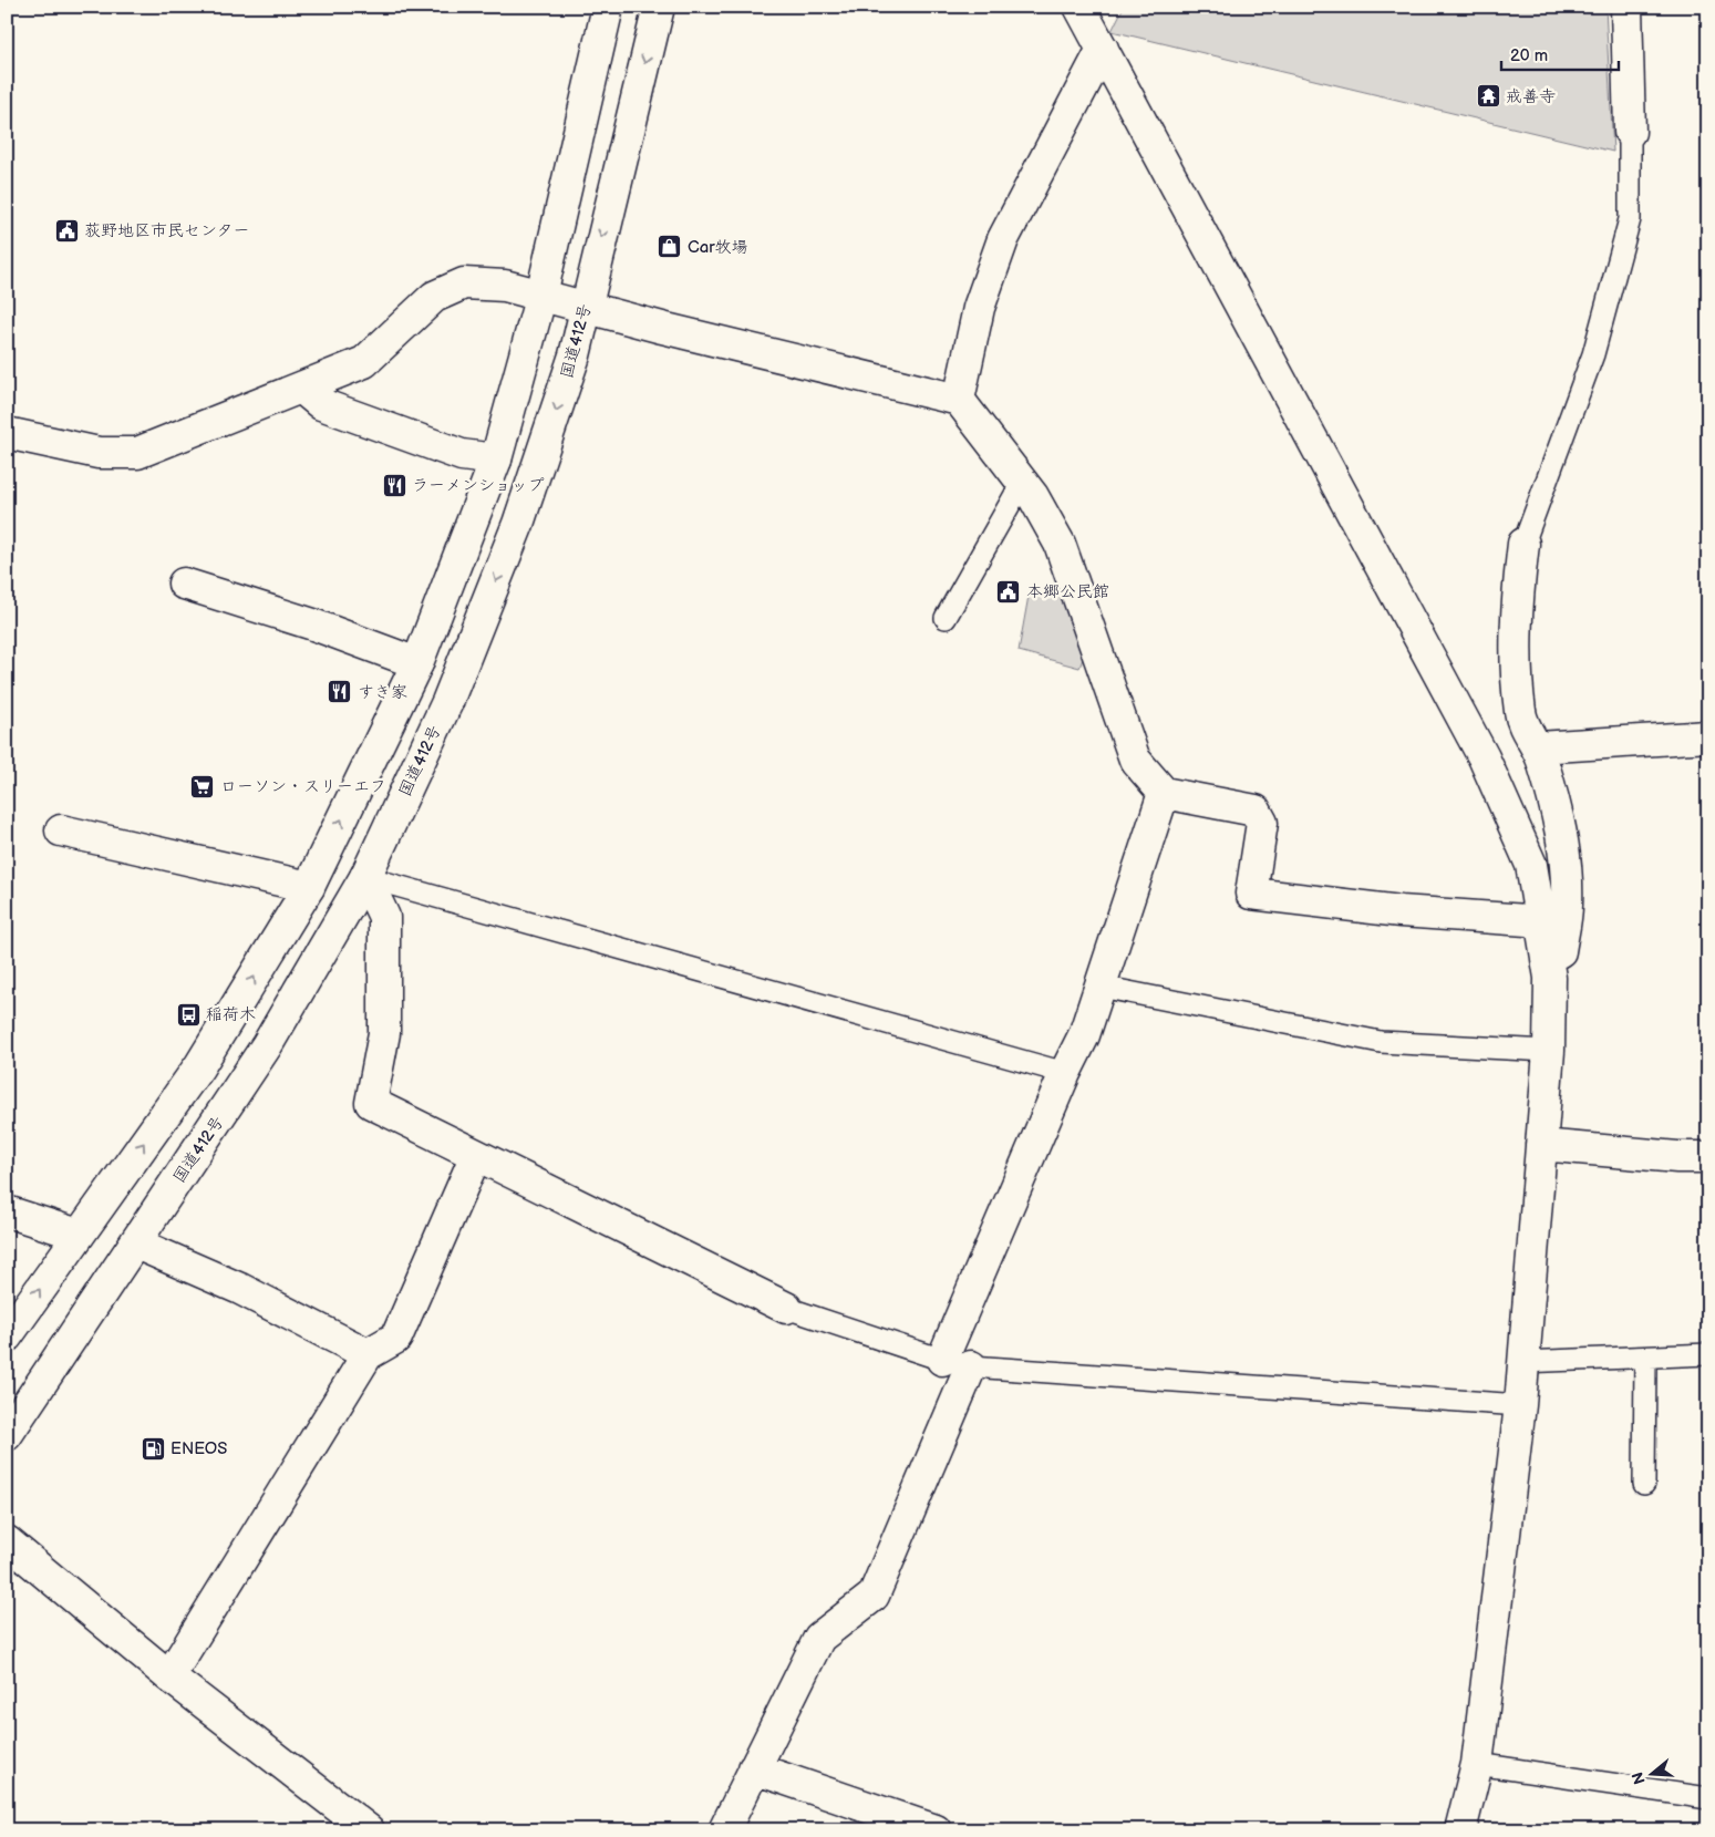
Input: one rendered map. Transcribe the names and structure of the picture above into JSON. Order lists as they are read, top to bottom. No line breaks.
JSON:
{"streets":{"main road":["国道412号"]},"places":{"temple":["戒善寺"],"public building":["荻野地区市民センター","本郷公民館"],"shop":["Car牧場"],"restaurant":["ラーメンショップ","すき家"],"supermarket":["ローソン・スリーエフ"],"bus stop":["稲荷木"],"fuel station":["ENEOS"]},"scale_bar":"20 m","north":"left"}
